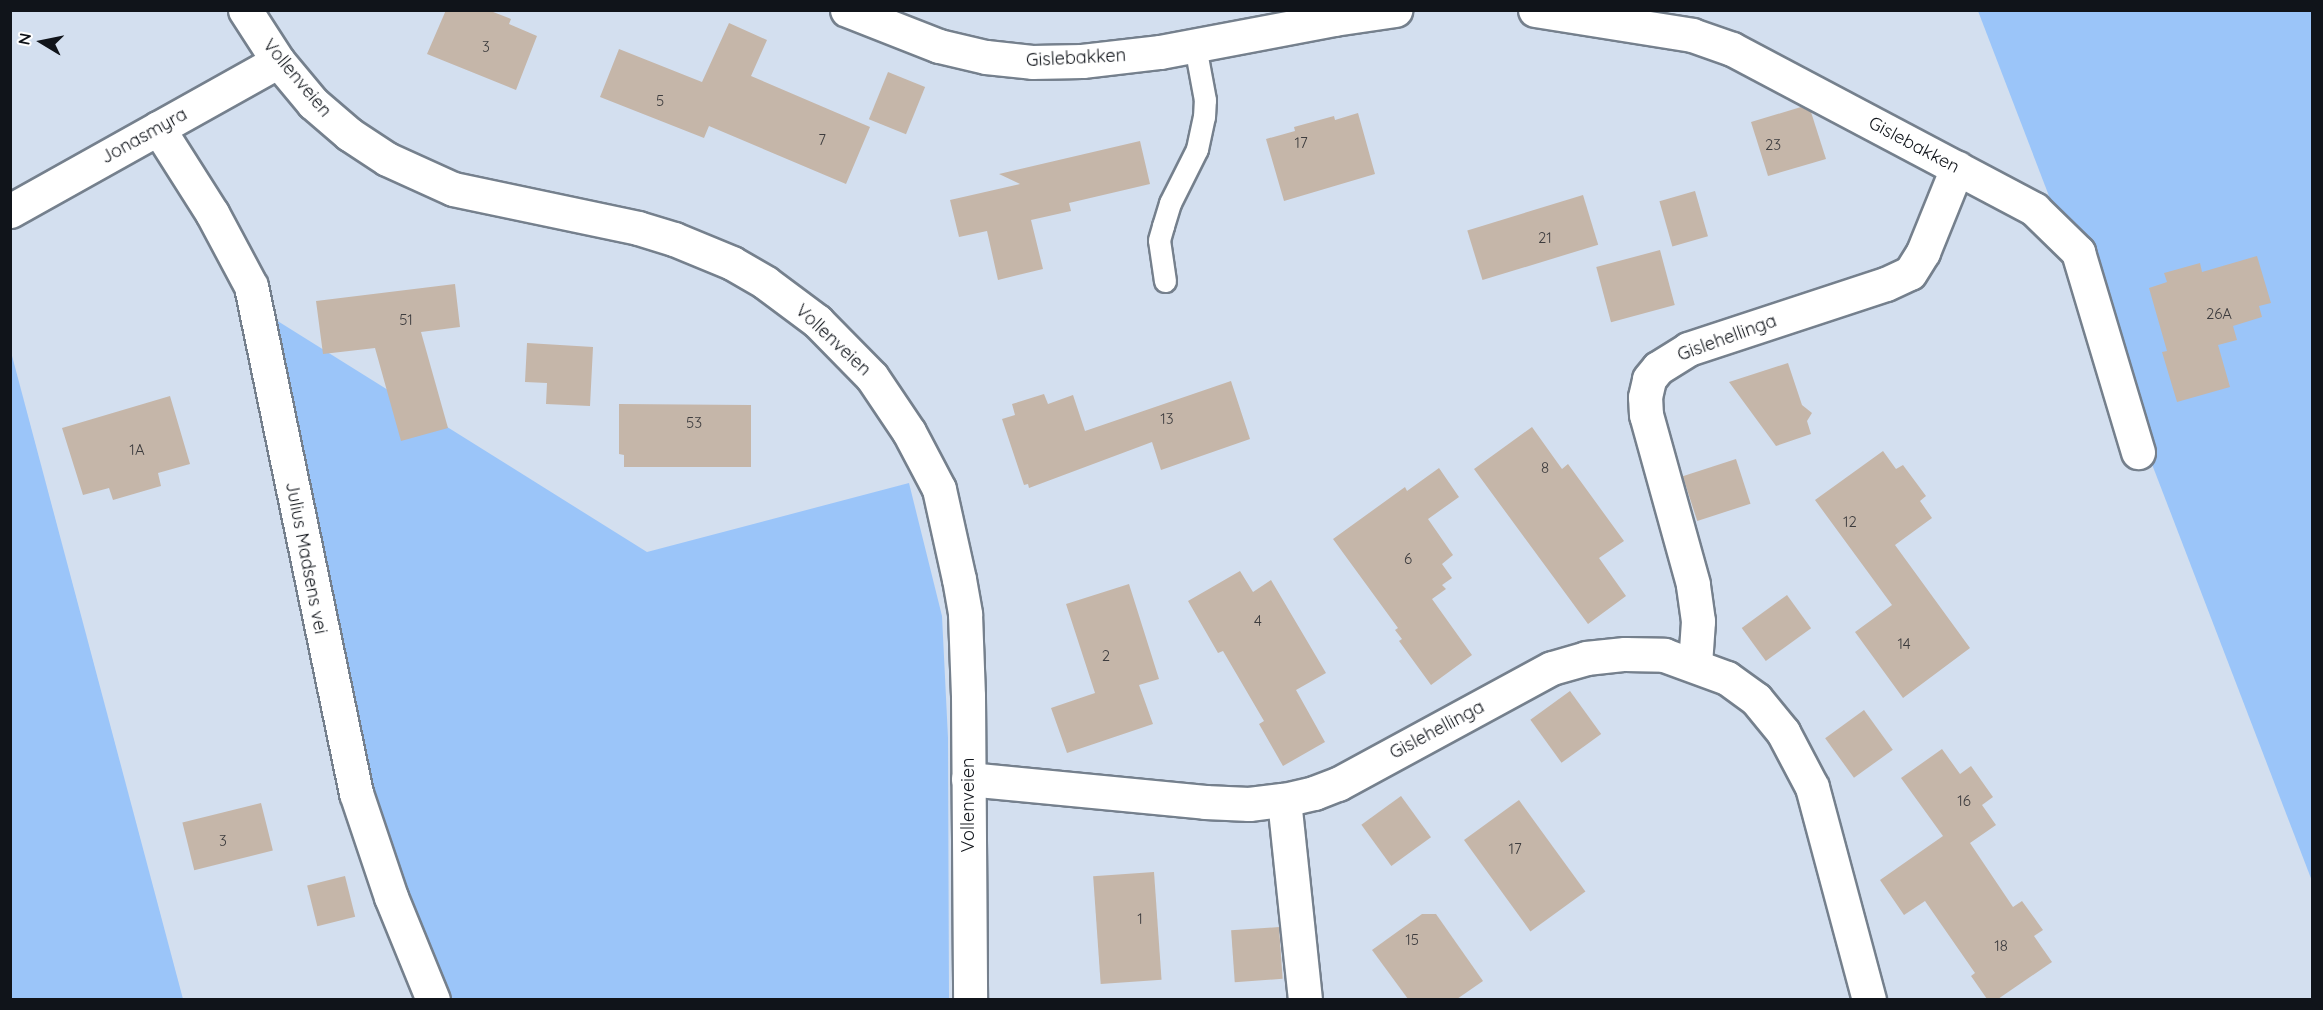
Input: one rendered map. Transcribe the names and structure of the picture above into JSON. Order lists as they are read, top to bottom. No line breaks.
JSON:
{"streets":{"street":["Gislebakken","Vollenveien","Jonasmyra","Gislehellinga","Julius Madsens vei"]},"crossings":[["Gislebakken","Gislehellinga"],["Vollenveien","Jonasmyra"],["Vollenveien","Gislehellinga"],["Jonasmyra","Julius Madsens vei"]],"house_numbers":["3","5","7","17","23","21","26A","51","13","53","1A","8","12","6","4","14","2","16","3","17","1","15","18"],"north":"left"}
